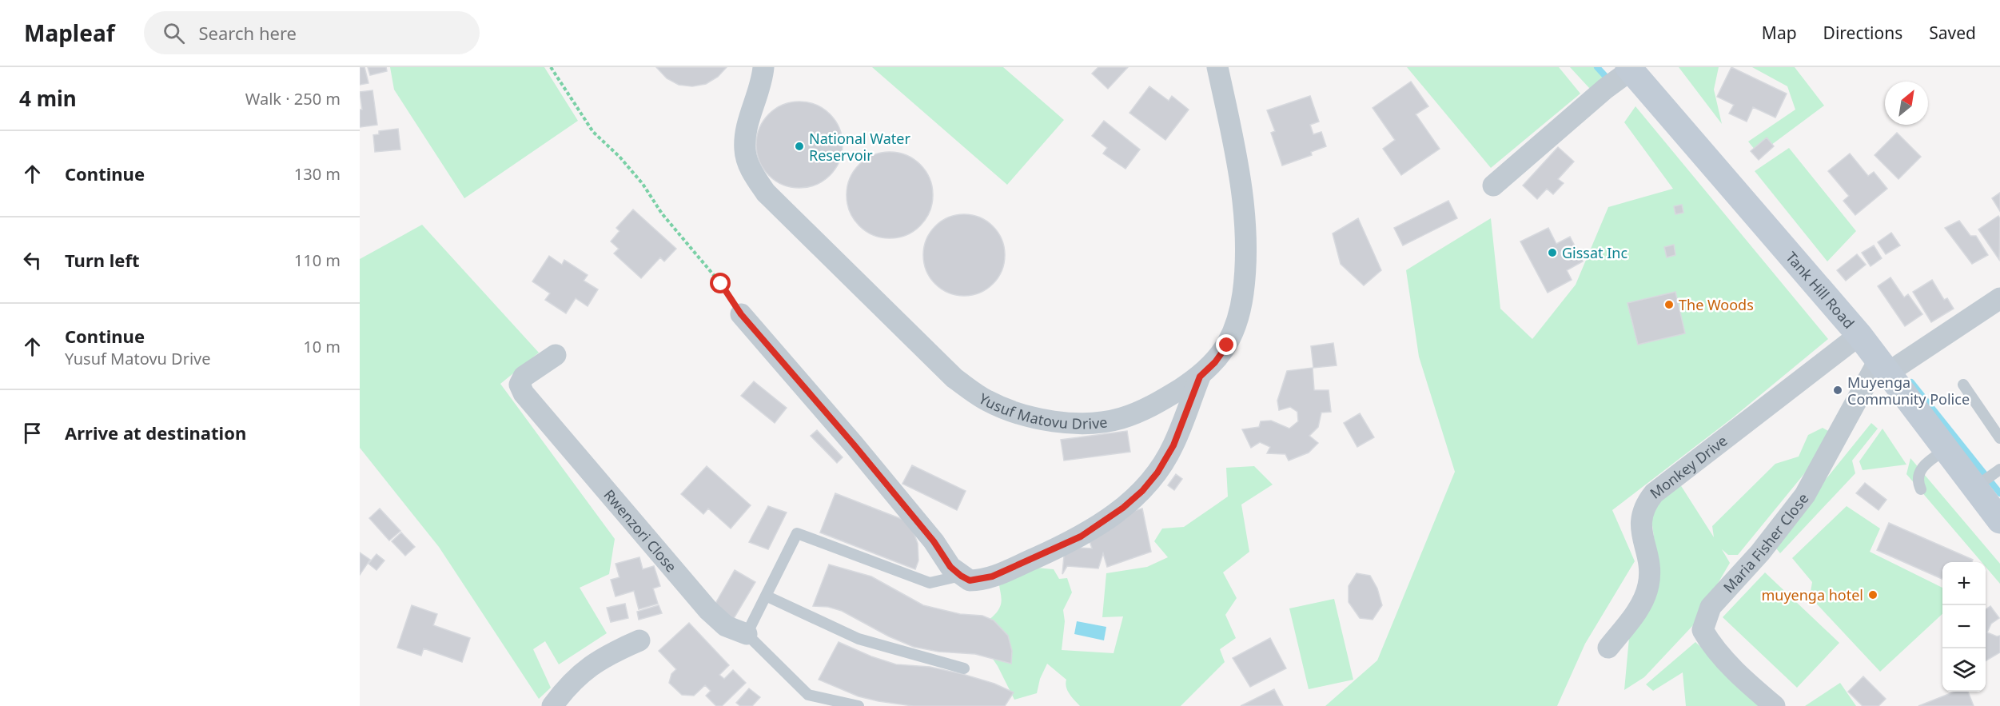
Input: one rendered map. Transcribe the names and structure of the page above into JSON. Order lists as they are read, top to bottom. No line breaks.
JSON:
{"streets":{"street":["Tank Hill Road","Yusuf Matovu Drive","Monkey Drive","Rwenzori Close","Maria Fisher Close"]},"crossings":[["Tank Hill Road","Monkey Drive"],["Tank Hill Road","Maria Fisher Close"]],"places":["National Water Reservoir","Gissat Inc","The Woods","Muyenga Community Police","muyenga hotel"],"north":"top right","page":{"header":"Mapleaf","search":"Search here","nav":["Map","Directions","Saved"],"heading":["4 min","Walk · 250 m"],"list":[["Continue","130 m"],["Turn left","110 m"],["Continue","Yusuf Matovu Drive","10 m"],"Arrive at destination"],"map_buttons":["+","−"]}}
